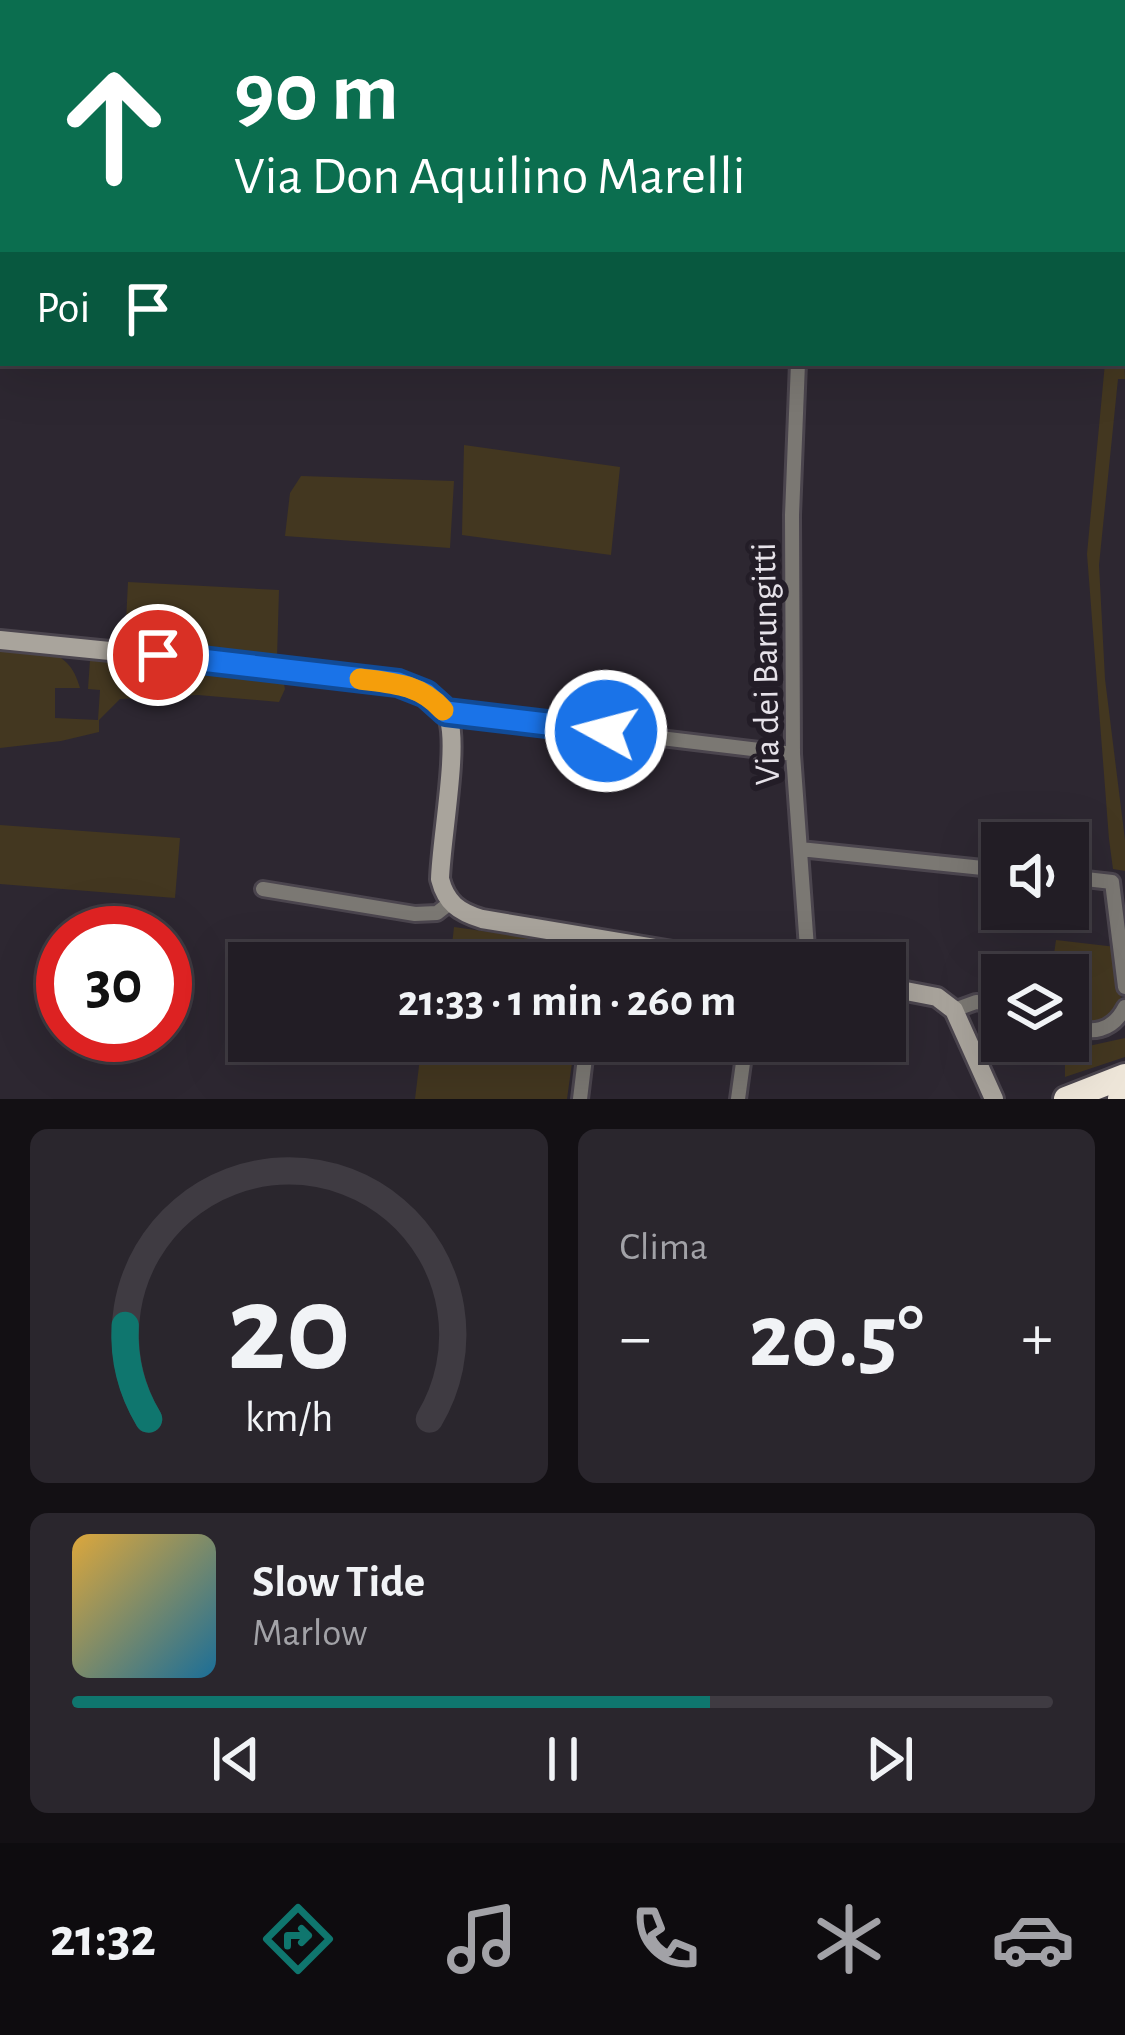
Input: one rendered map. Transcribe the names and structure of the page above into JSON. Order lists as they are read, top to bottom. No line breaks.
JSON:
{"streets":{"street":["Via dei Barungitti"]},"page":{"turn":["90 m","Via Don Aquilino Marelli"],"then":"Poi","limit":"30","trip":"21:33 · 1 min · 260 m","tile":"Clima","heat":["−","20.5°","+"],"song":["Slow Tide","Marlow"],"tabs":"21:32","gauge":["20","km/h"]}}
